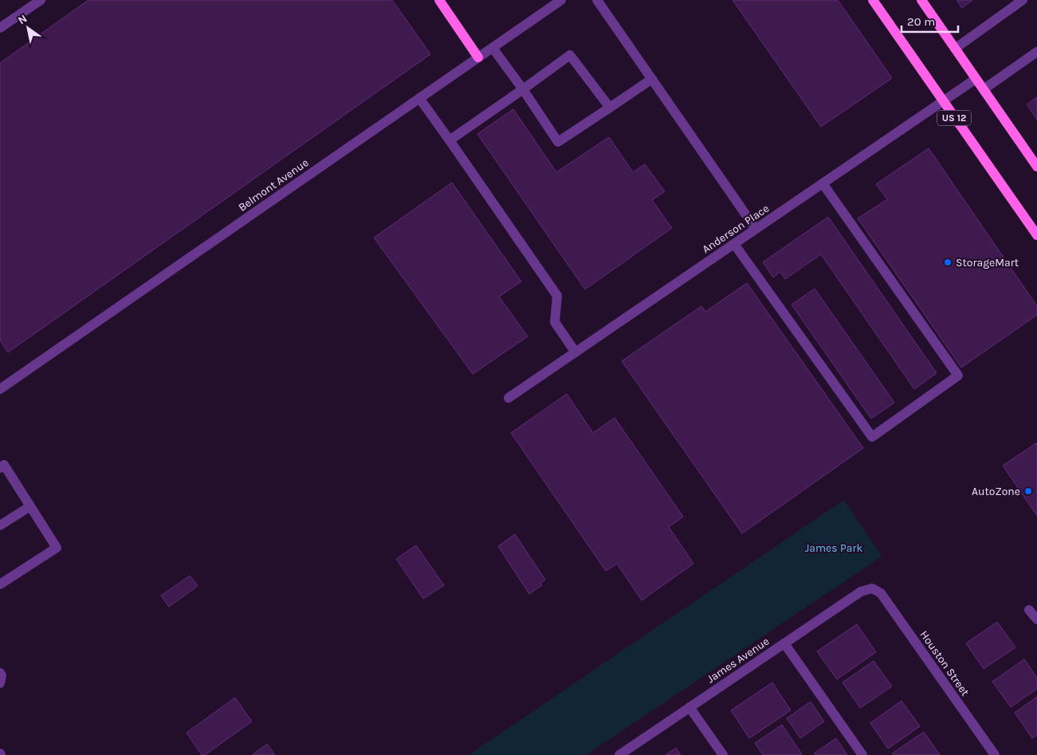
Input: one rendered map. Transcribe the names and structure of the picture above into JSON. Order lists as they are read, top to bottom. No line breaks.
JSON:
{"streets":{"main road":["US 12"],"street":["Belmont Avenue","Anderson Place","James Avenue","Houston Street"]},"crossings":[["US 12","Anderson Place"],["James Avenue","Houston Street"]],"parks":["James Park"],"places":["StorageMart","AutoZone"],"scale_bar":"20 m","north":"top left"}
